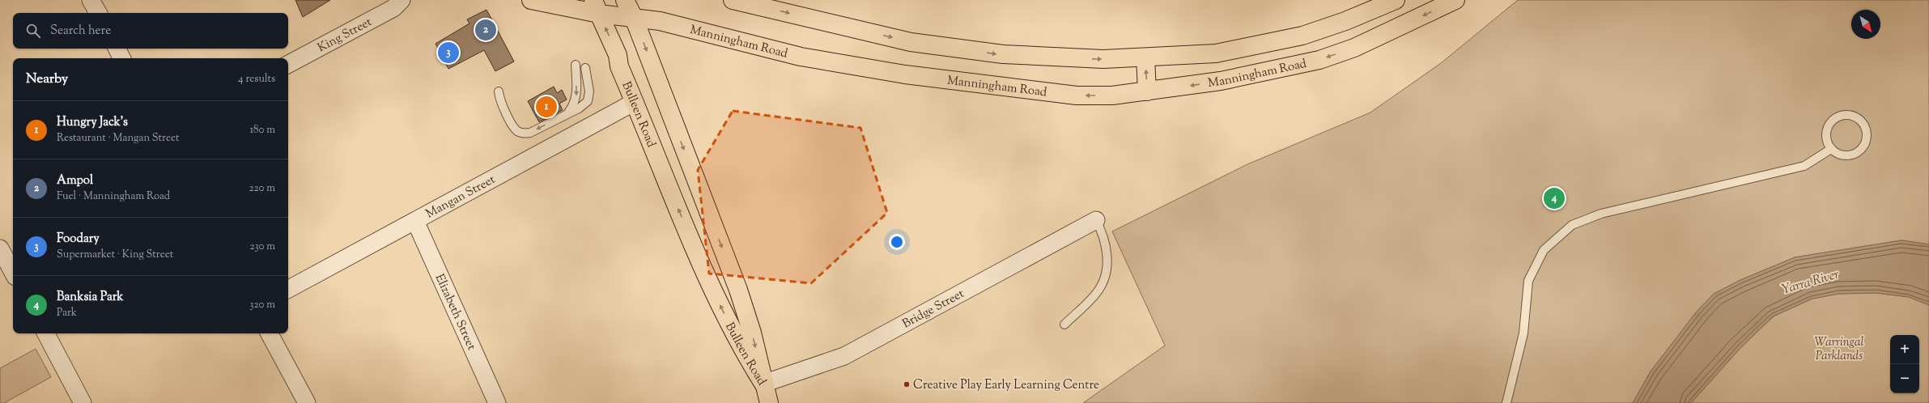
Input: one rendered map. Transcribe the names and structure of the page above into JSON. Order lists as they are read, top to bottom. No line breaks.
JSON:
{"streets":{"main road":["Manningham Road","Bulleen Road"],"street":["King Street","Mangan Street","Bridge Street","Elizabeth Street"]},"crossings":[["Manningham Road","Bulleen Road"],["Bulleen Road","Mangan Street"],["Bulleen Road","Bridge Street"],["Mangan Street","Elizabeth Street"]],"water":["Yarra River"],"parks":["Warringal Parklands"],"places":["Creative Play Early Learning Centre"],"north":"bottom right","page":{"search":"Search here","pins":["2","3","1","4"],"heading":["Nearby","4 results"],"list":[{"mark":"1","name":"Hungry Jack's","note":"Restaurant · Mangan Street","value":"180 m"},{"mark":"2","name":"Ampol","note":"Fuel · Manningham Road","value":"220 m"},{"mark":"3","name":"Foodary","note":"Supermarket · King Street","value":"230 m"},{"mark":"4","name":"Banksia Park","note":"Park","value":"320 m"}],"map_buttons":["+","−"]}}
